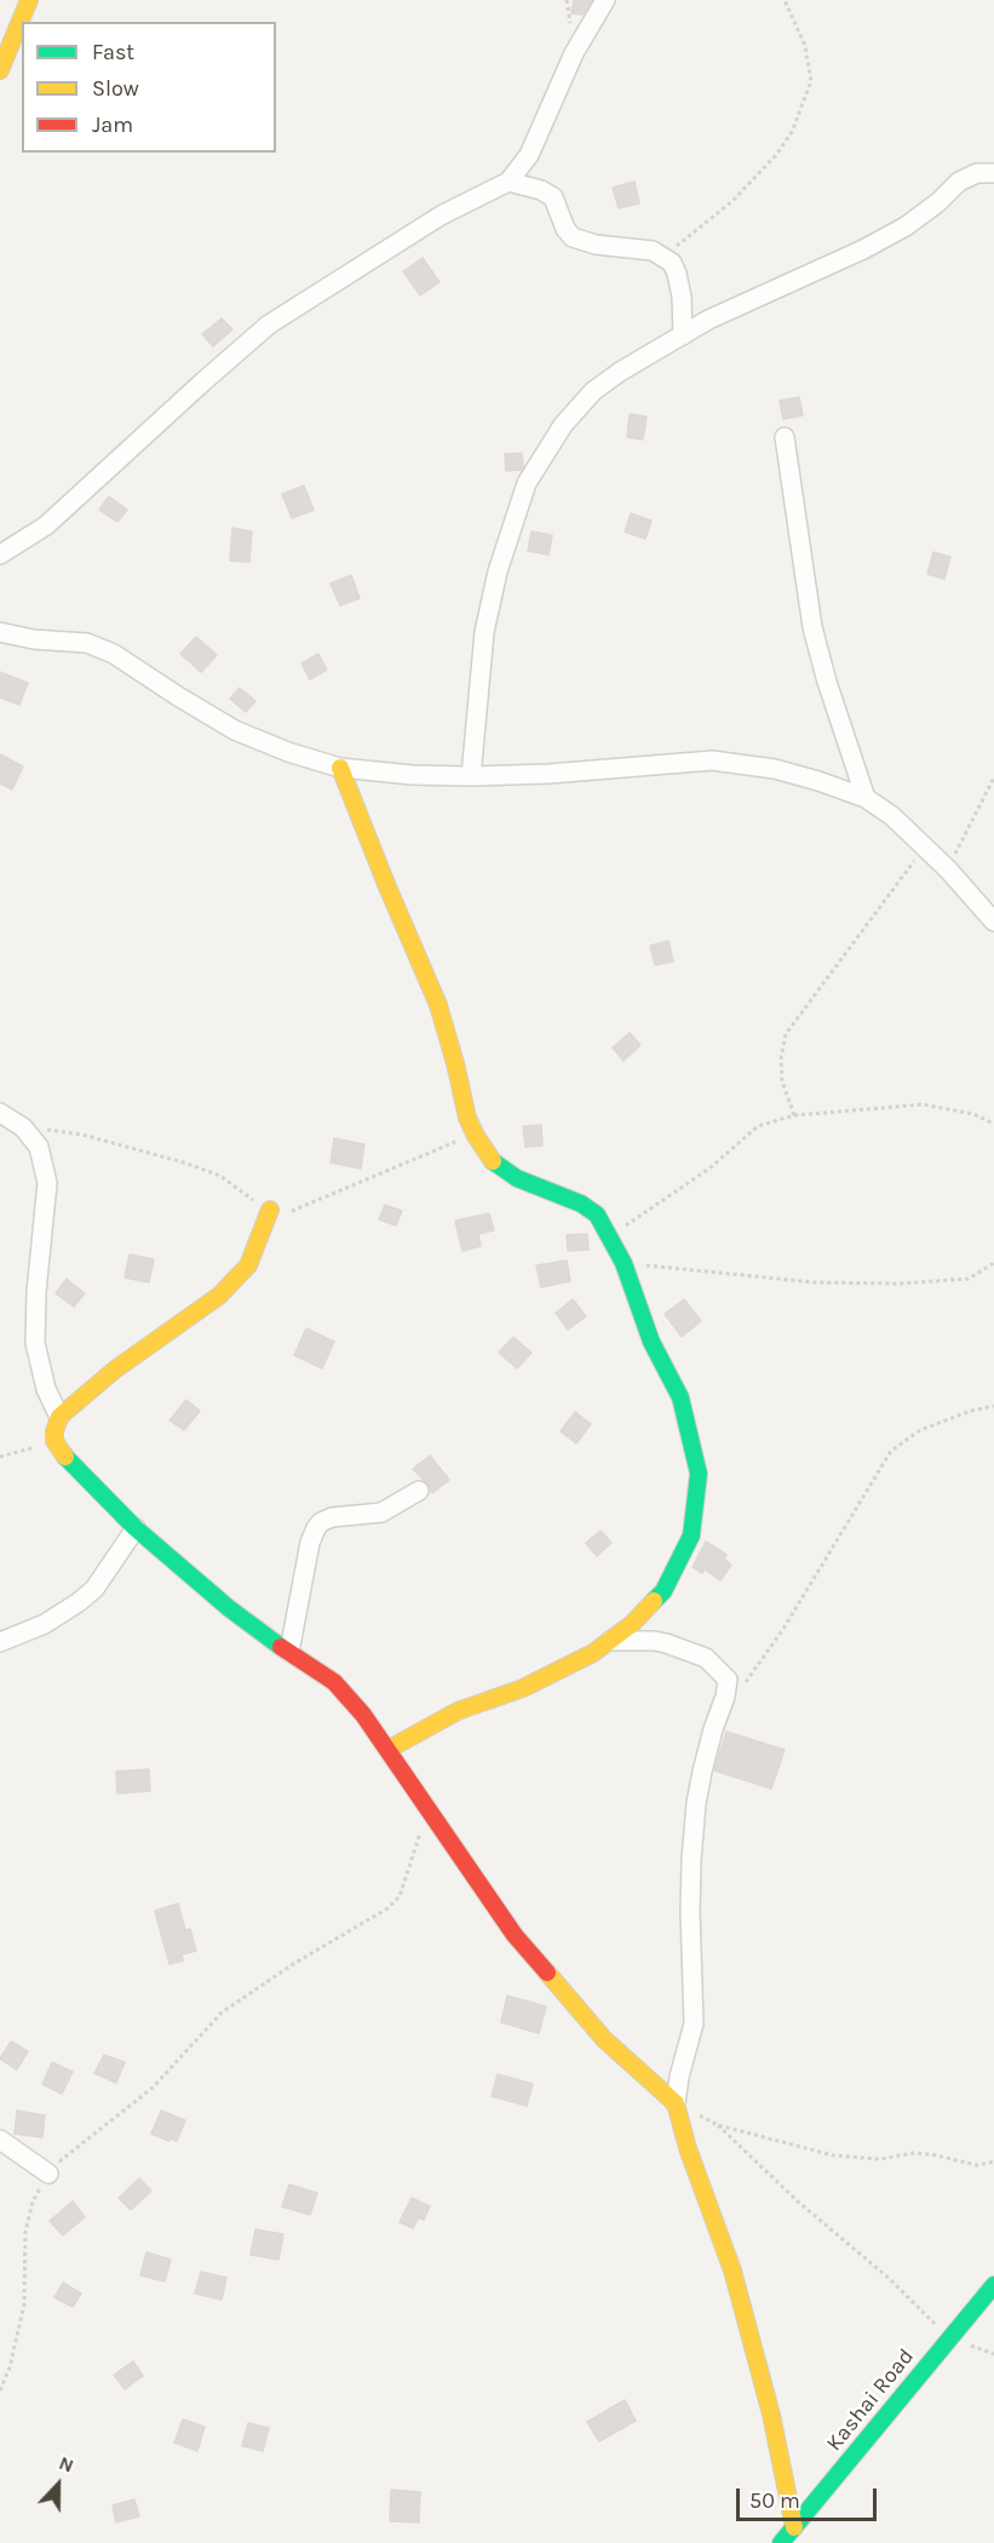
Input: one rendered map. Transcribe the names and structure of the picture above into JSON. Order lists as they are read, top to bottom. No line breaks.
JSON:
{"streets":{"street":["Kashai Road"]},"legend":["Fast","Slow","Jam"],"scale_bar":"50 m","north":"top"}
